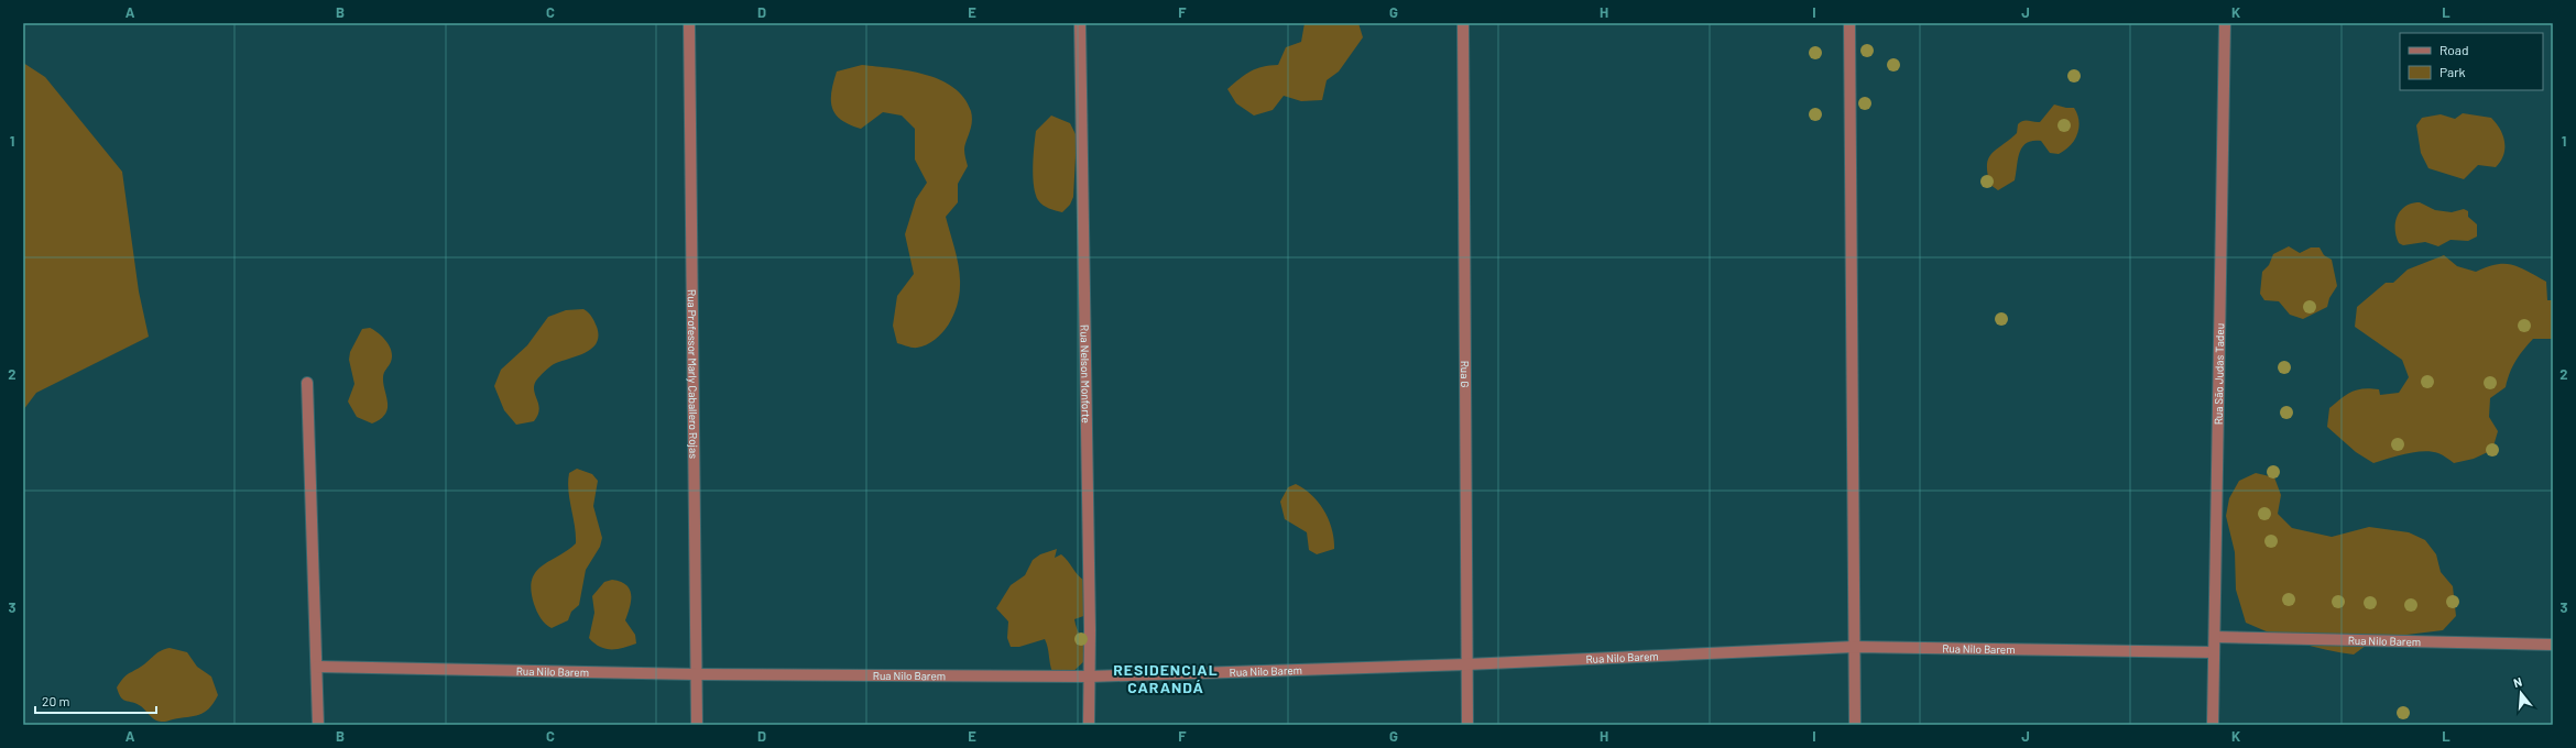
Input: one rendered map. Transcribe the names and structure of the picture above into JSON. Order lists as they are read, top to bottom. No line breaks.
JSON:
{"streets":{"street":["Rua Professor Marly Caballero Rojas","Rua Nelson Monforte","Rua G","Rua São Judas Tadeu","Rua Nilo Barem"]},"crossings":[["Rua Professor Marly Caballero Rojas","Rua Nilo Barem"],["Rua Nelson Monforte","Rua Nilo Barem"],["Rua G","Rua Nilo Barem"],["Rua São Judas Tadeu","Rua Nilo Barem"]],"districts":["RESIDENCIAL CARANDÁ"],"legend":["Road","Park"],"scale_bar":"20 m","north":"top","grid":{"columns":["A","B","C","D","E","F","G","H","I","J","K","L"],"rows":["1","2","3"]}}
